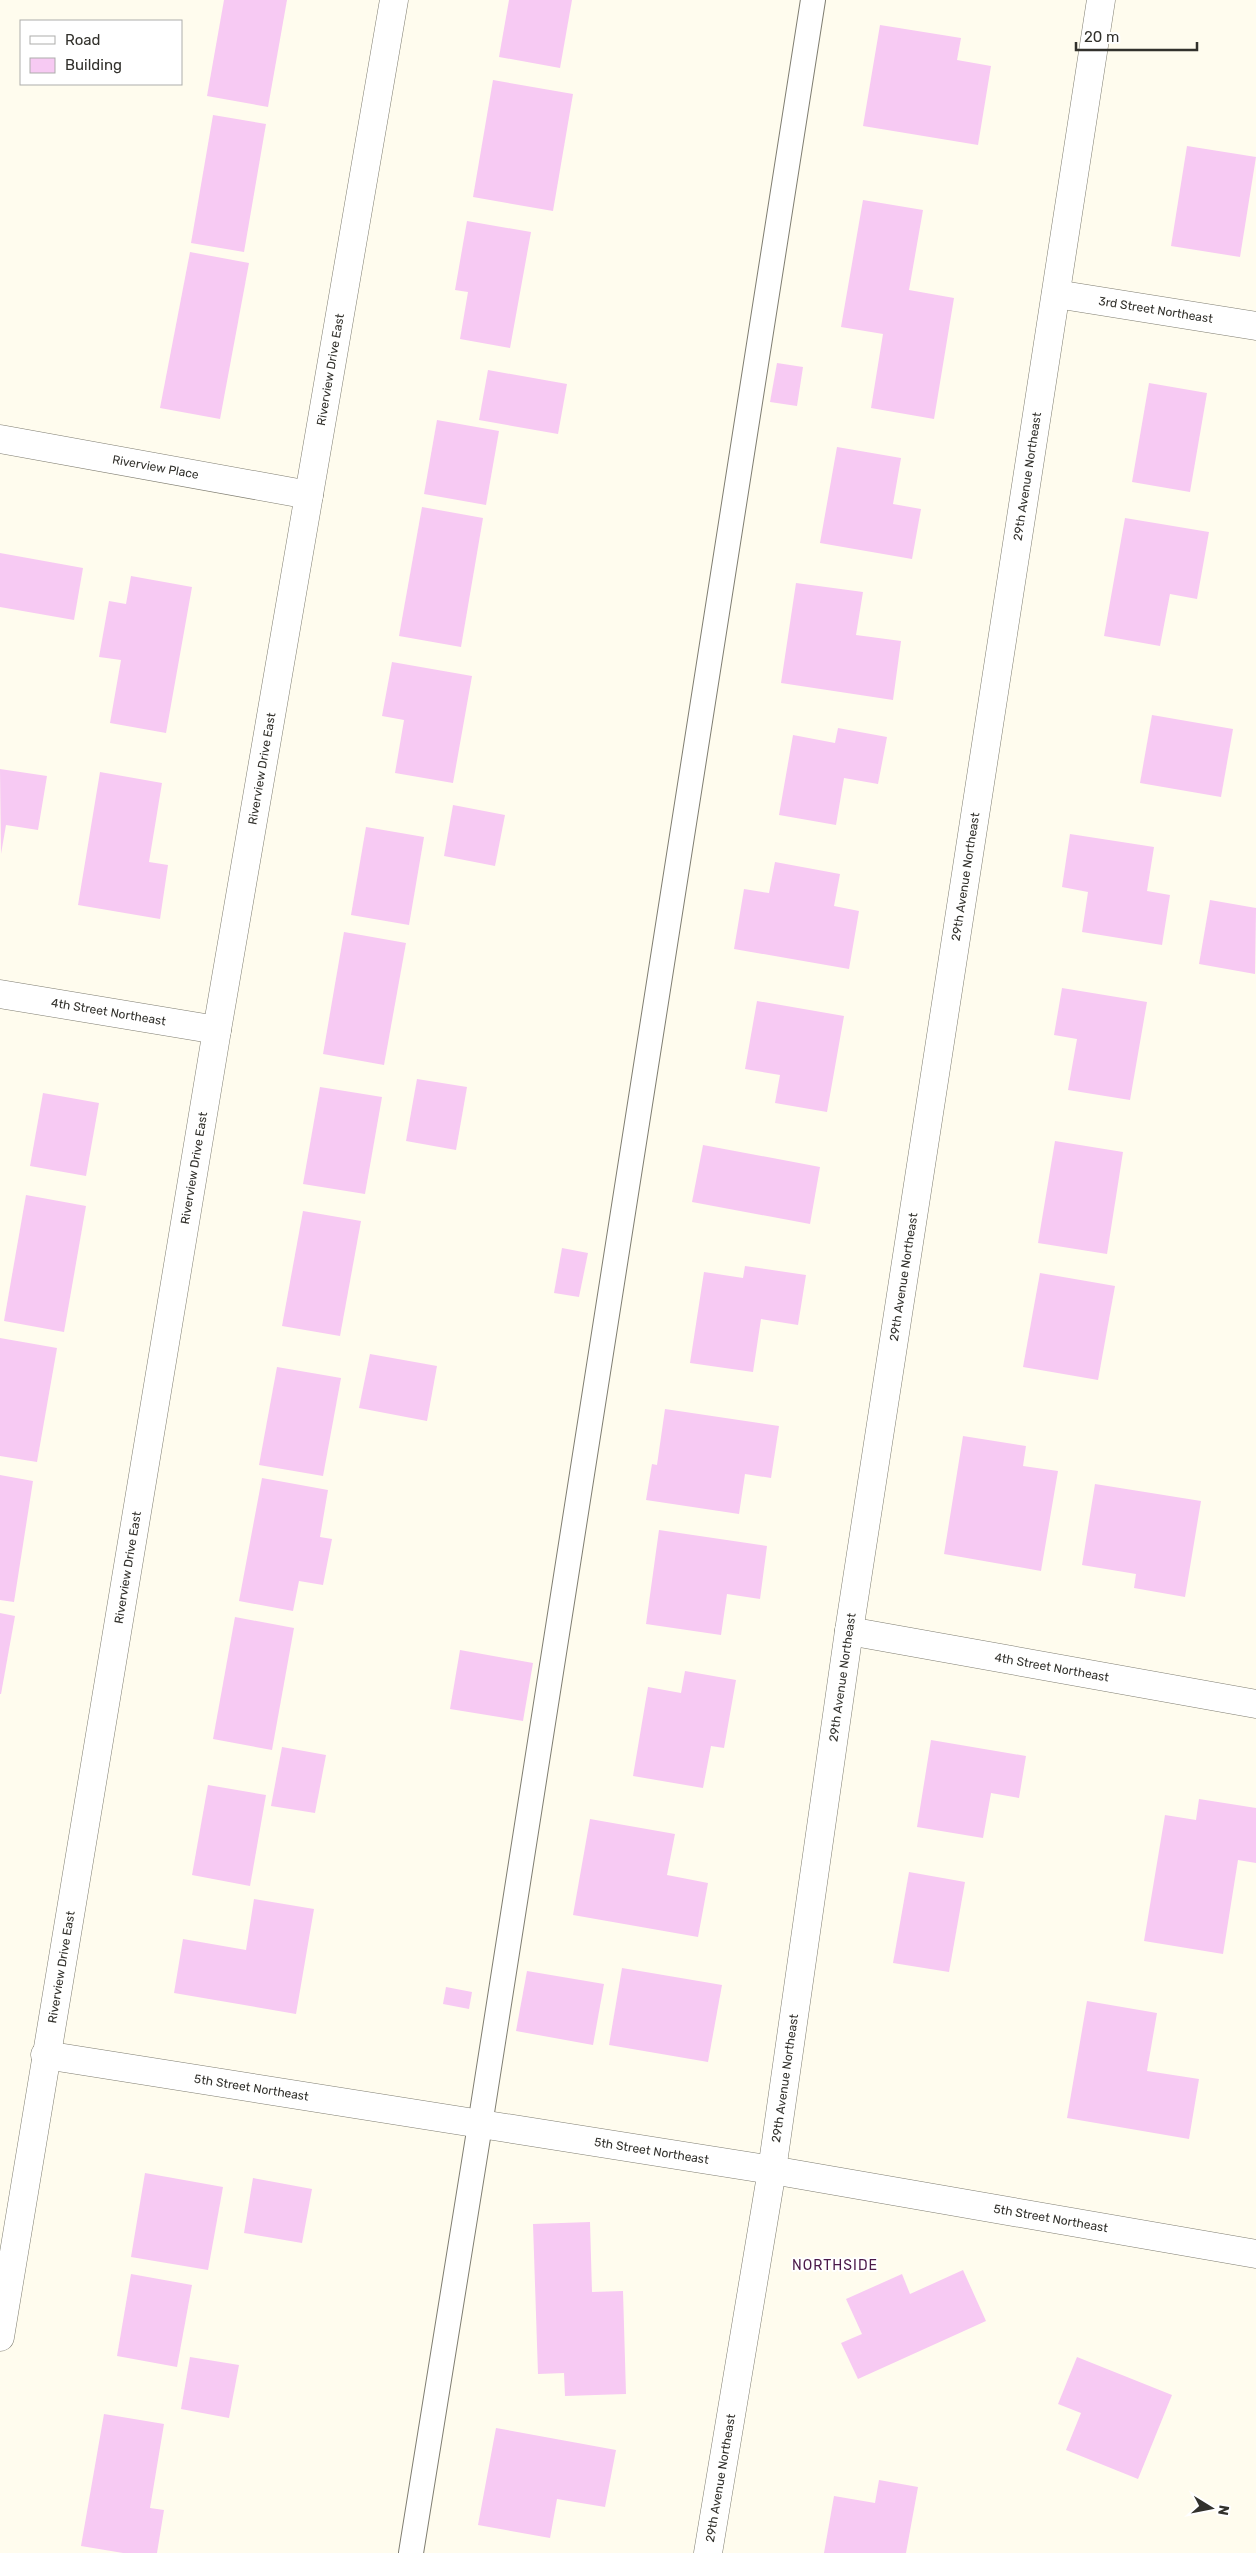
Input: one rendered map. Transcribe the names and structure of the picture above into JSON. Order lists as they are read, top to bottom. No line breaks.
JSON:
{"streets":{"street":["3rd Street Northeast","Riverview Drive East","Riverview Place","29th Avenue Northeast","4th Street Northeast","5th Street Northeast"]},"crossings":[["3rd Street Northeast","29th Avenue Northeast"],["Riverview Drive East","Riverview Place"],["Riverview Drive East","4th Street Northeast"],["Riverview Drive East","5th Street Northeast"],["29th Avenue Northeast","4th Street Northeast"],["29th Avenue Northeast","5th Street Northeast"]],"districts":["NORTHSIDE"],"legend":["Road","Building"],"scale_bar":"20 m","north":"right"}
